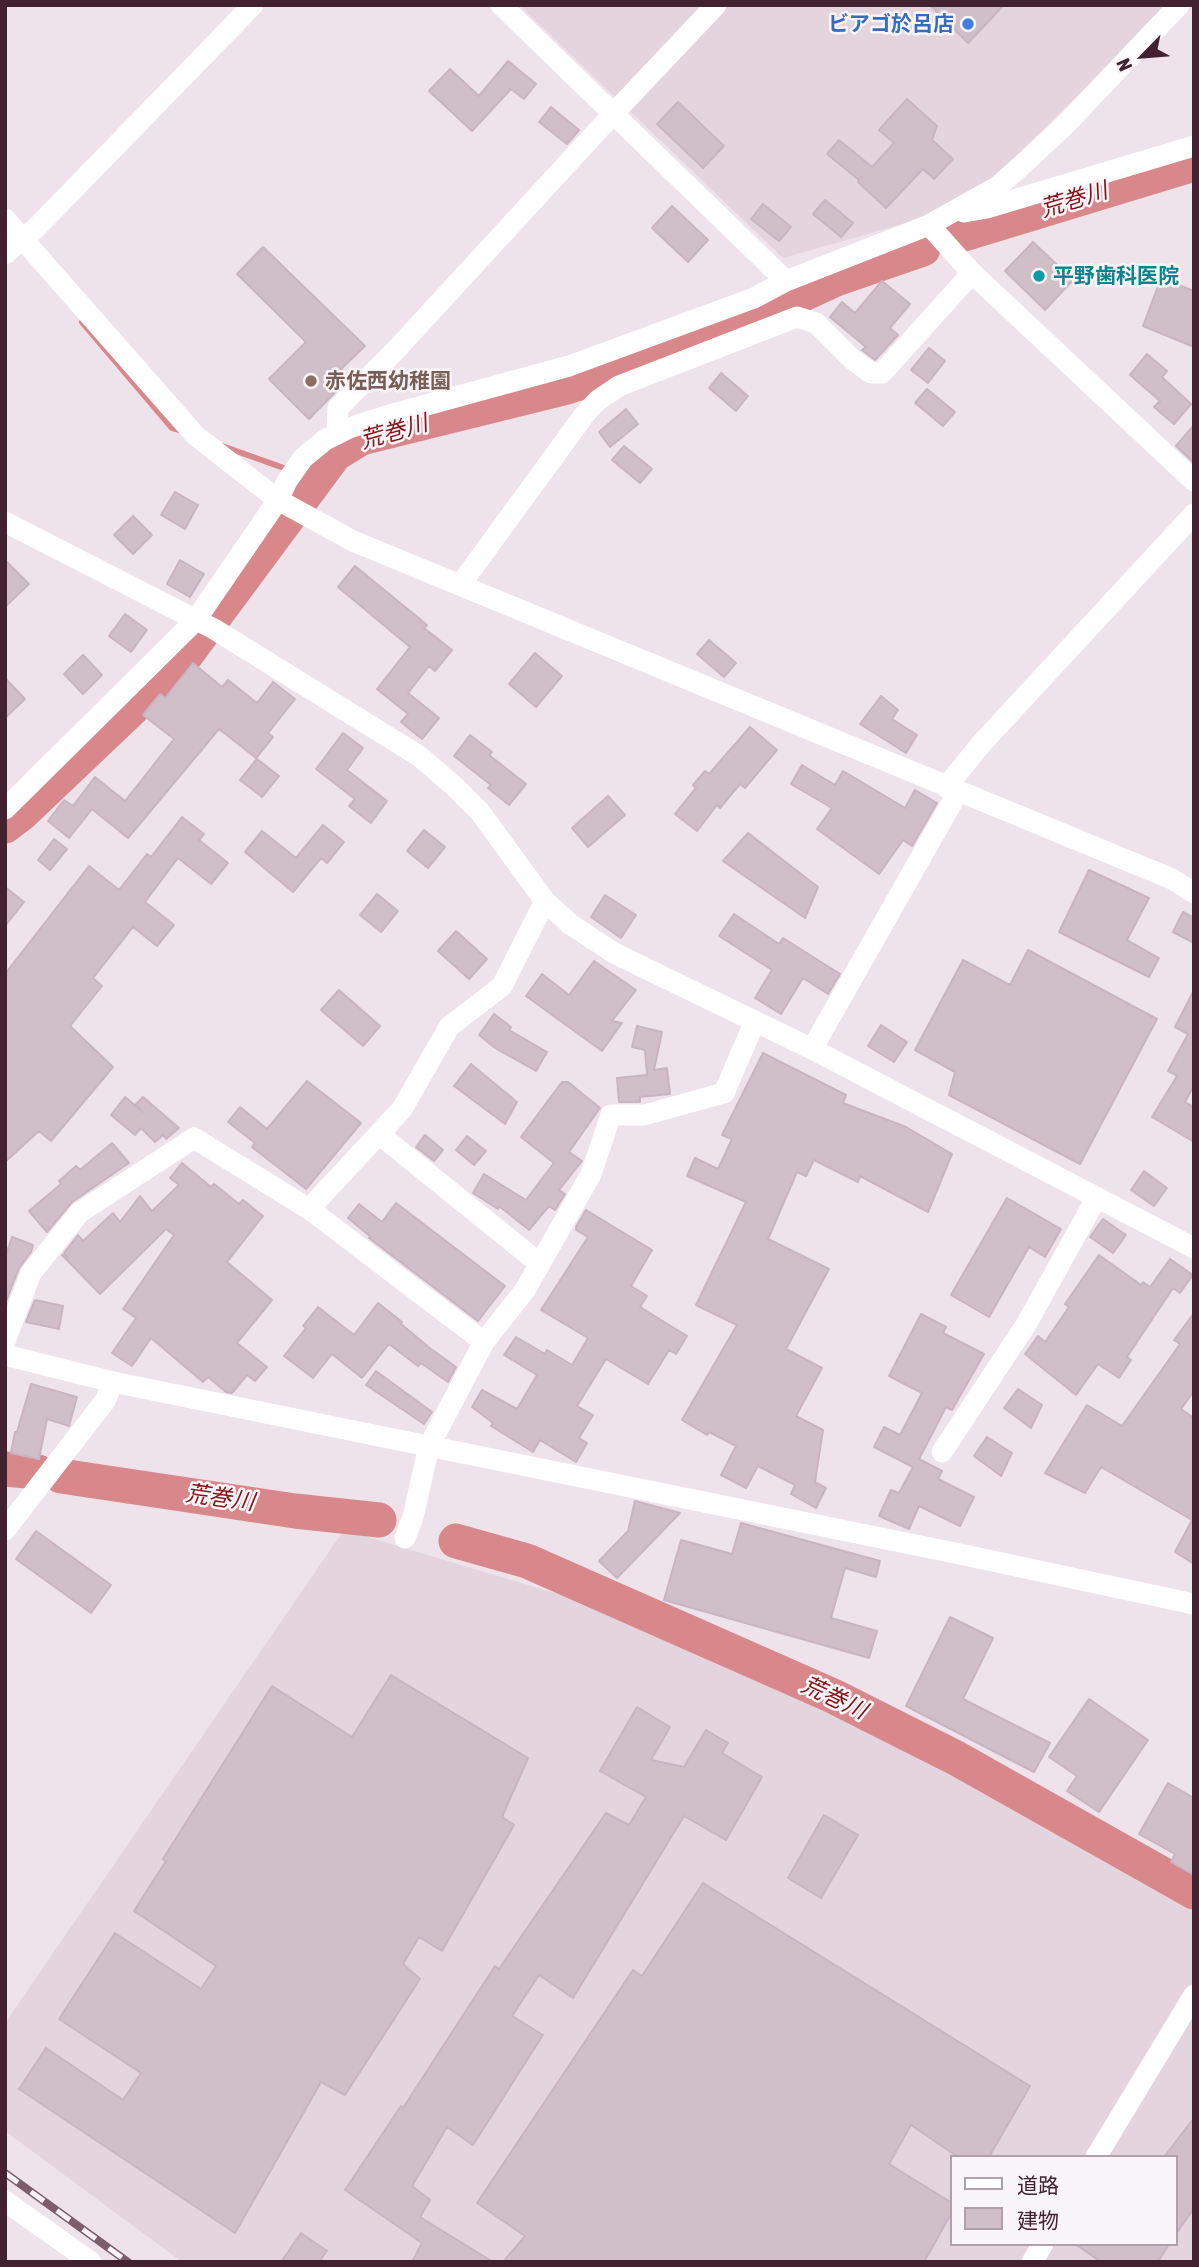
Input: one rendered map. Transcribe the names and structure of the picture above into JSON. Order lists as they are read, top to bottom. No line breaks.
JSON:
{"water":["荒巻川"],"places":["ビアゴ於呂店","平野歯科医院","赤佐西幼稚園"],"legend":["道路","建物"],"north":"bottom left"}
